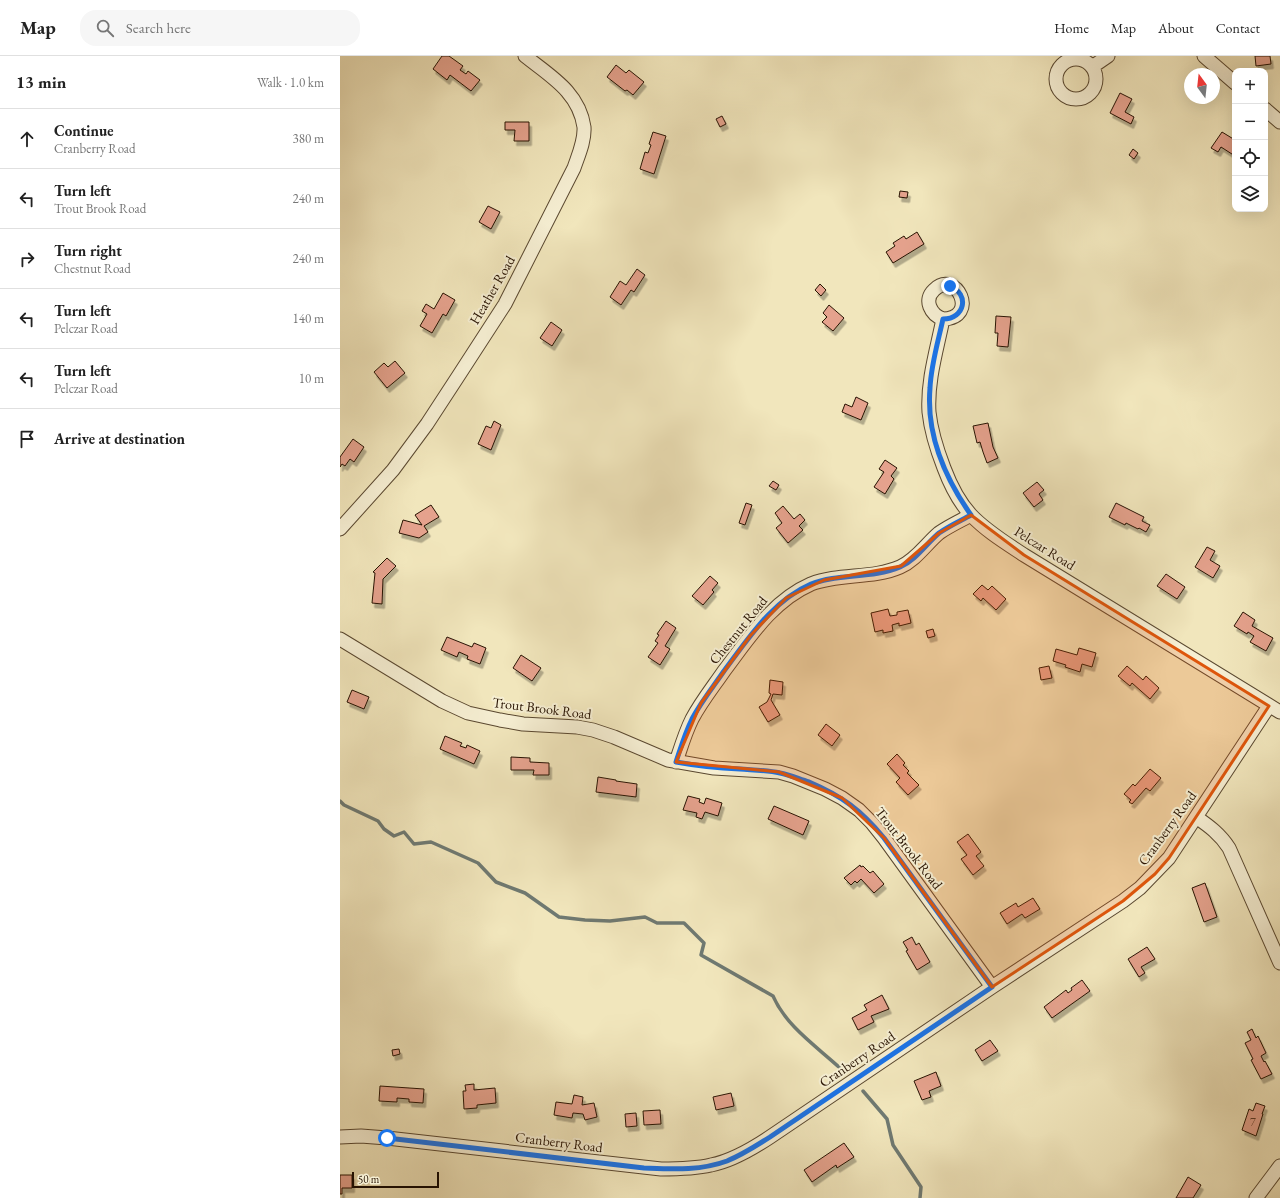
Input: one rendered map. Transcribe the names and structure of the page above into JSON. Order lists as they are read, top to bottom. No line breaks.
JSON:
{"streets":{"street":["Heather Road","Pelczar Road","Chestnut Road","Trout Brook Road","Cranberry Road"]},"crossings":[["Pelczar Road","Chestnut Road"],["Pelczar Road","Cranberry Road"],["Chestnut Road","Trout Brook Road"],["Trout Brook Road","Cranberry Road"]],"house_numbers":["7"],"scale_bar":"50 m","north":"top","page":{"header":"Map","search":"Search here","nav":["Home","Map","About","Contact"],"heading":["13 min","Walk · 1.0 km"],"map_buttons":["+","−"],"list":[["Continue","Cranberry Road","380 m"],["Turn left","Trout Brook Road","240 m"],["Turn right","Chestnut Road","240 m"],["Turn left","Pelczar Road","140 m"],["Turn left","Pelczar Road","10 m"],"Arrive at destination"],"scale":"50 m"}}
